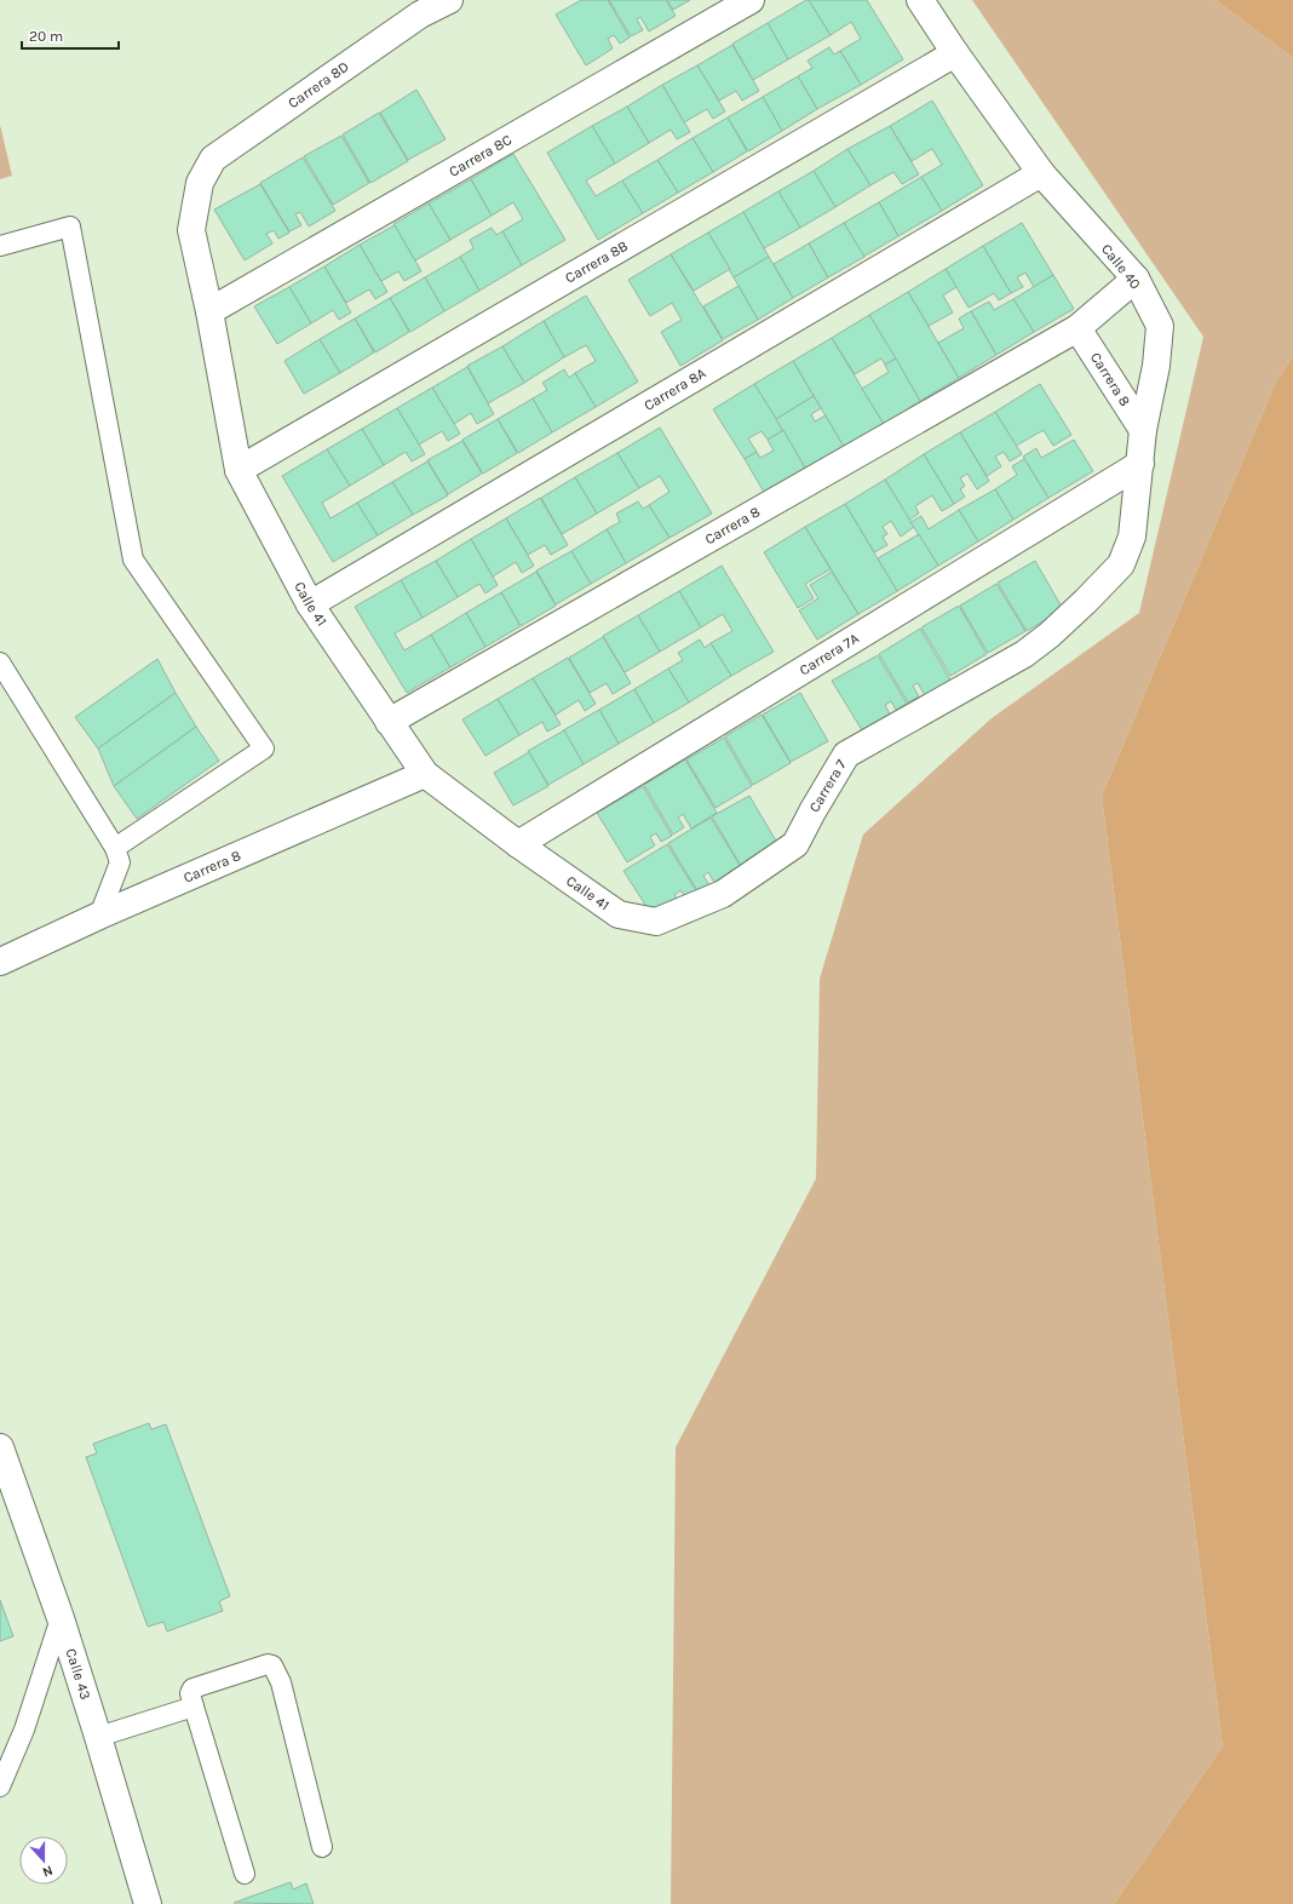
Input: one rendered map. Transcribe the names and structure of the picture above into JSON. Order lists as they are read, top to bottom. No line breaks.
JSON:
{"streets":{"street":["Carrera 8D","Carrera 8C","Carrera 8B","Calle 40","Carrera 8","Carrera 8A","Calle 41","Carrera 7A","Carrera 7","Calle 43"]},"crossings":[["Carrera 8D","Calle 41"],["Carrera 8C","Calle 41"],["Carrera 8B","Calle 40"],["Carrera 8B","Calle 41"],["Calle 40","Carrera 8"],["Calle 40","Carrera 8A"],["Calle 40","Carrera 7A"],["Calle 40","Carrera 7"],["Carrera 8","Calle 41"],["Carrera 8A","Calle 41"],["Calle 41","Carrera 7A"],["Calle 41","Carrera 7"]],"scale_bar":"20 m","north":"bottom"}
